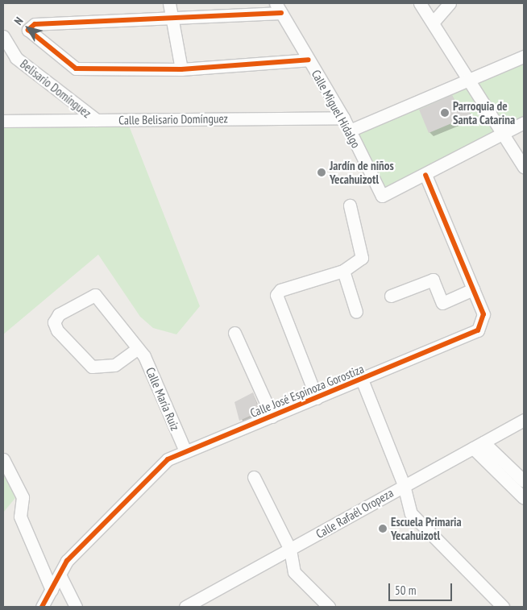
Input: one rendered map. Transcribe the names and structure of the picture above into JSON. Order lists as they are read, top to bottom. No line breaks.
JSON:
{"streets":{"street":["Belisario Domínguez","Calle Miguel Hidalgo","Calle Belisario Domínguez","Calle José Espinoza Gorostiza","Calle María Ruiz","Calle Rafaél Oropeza"]},"crossings":[["Belisario Domínguez","Calle Belisario Domínguez"],["Calle Miguel Hidalgo","Calle Belisario Domínguez"],["Calle Miguel Hidalgo","Calle José Espinoza Gorostiza"],["Calle José Espinoza Gorostiza","Calle María Ruiz"]],"places":["Parroquia de Santa Catarina","Jardín de niños Yecahuizotl","Escuela Primaria Yecahuizotl"],"scale_bar":"50 m","north":"top left"}
